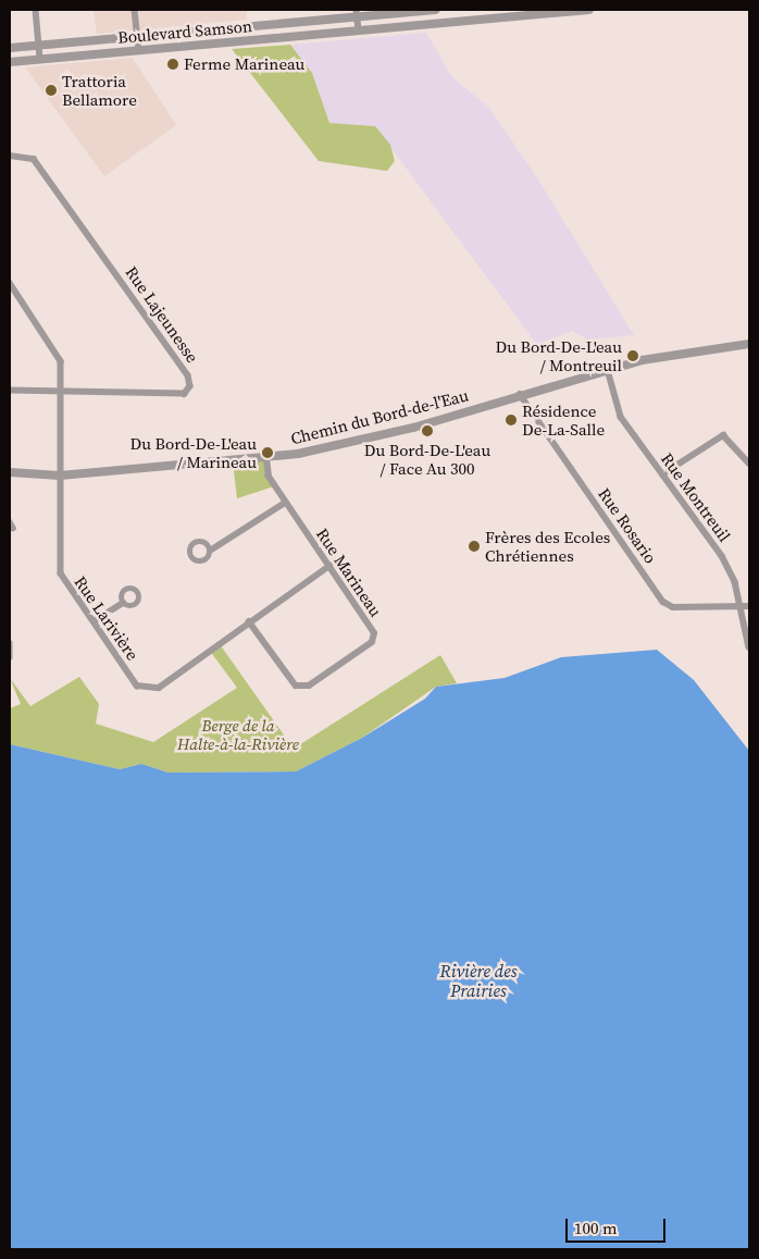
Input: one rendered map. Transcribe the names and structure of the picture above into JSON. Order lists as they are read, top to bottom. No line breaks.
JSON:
{"streets":{"street":["Boulevard Samson","Rue Lajeunesse","Chemin du Bord-de-l'Eau","Rue Montreuil","Rue Rosario","Rue Marineau","Rue Larivière"]},"crossings":[["Rue Lajeunesse","Rue Larivière"],["Chemin du Bord-de-l'Eau","Rue Montreuil"],["Chemin du Bord-de-l'Eau","Rue Rosario"],["Chemin du Bord-de-l'Eau","Rue Marineau"],["Chemin du Bord-de-l'Eau","Rue Larivière"],["Rue Montreuil","Rue Rosario"],["Rue Marineau","Rue Larivière"]],"water":["Rivière des Prairies"],"parks":["Berge de la Halte-à-la-Rivière"],"places":["Ferme Marineau","Trattoria Bellamore","Du Bord-De-L'eau / Montreuil","Résidence De-La-Salle","Du Bord-De-L'eau / Face Au 300","Du Bord-De-L'eau / Marineau","Frères des Ecoles Chrétiennes"],"scale_bar":"100 m"}
